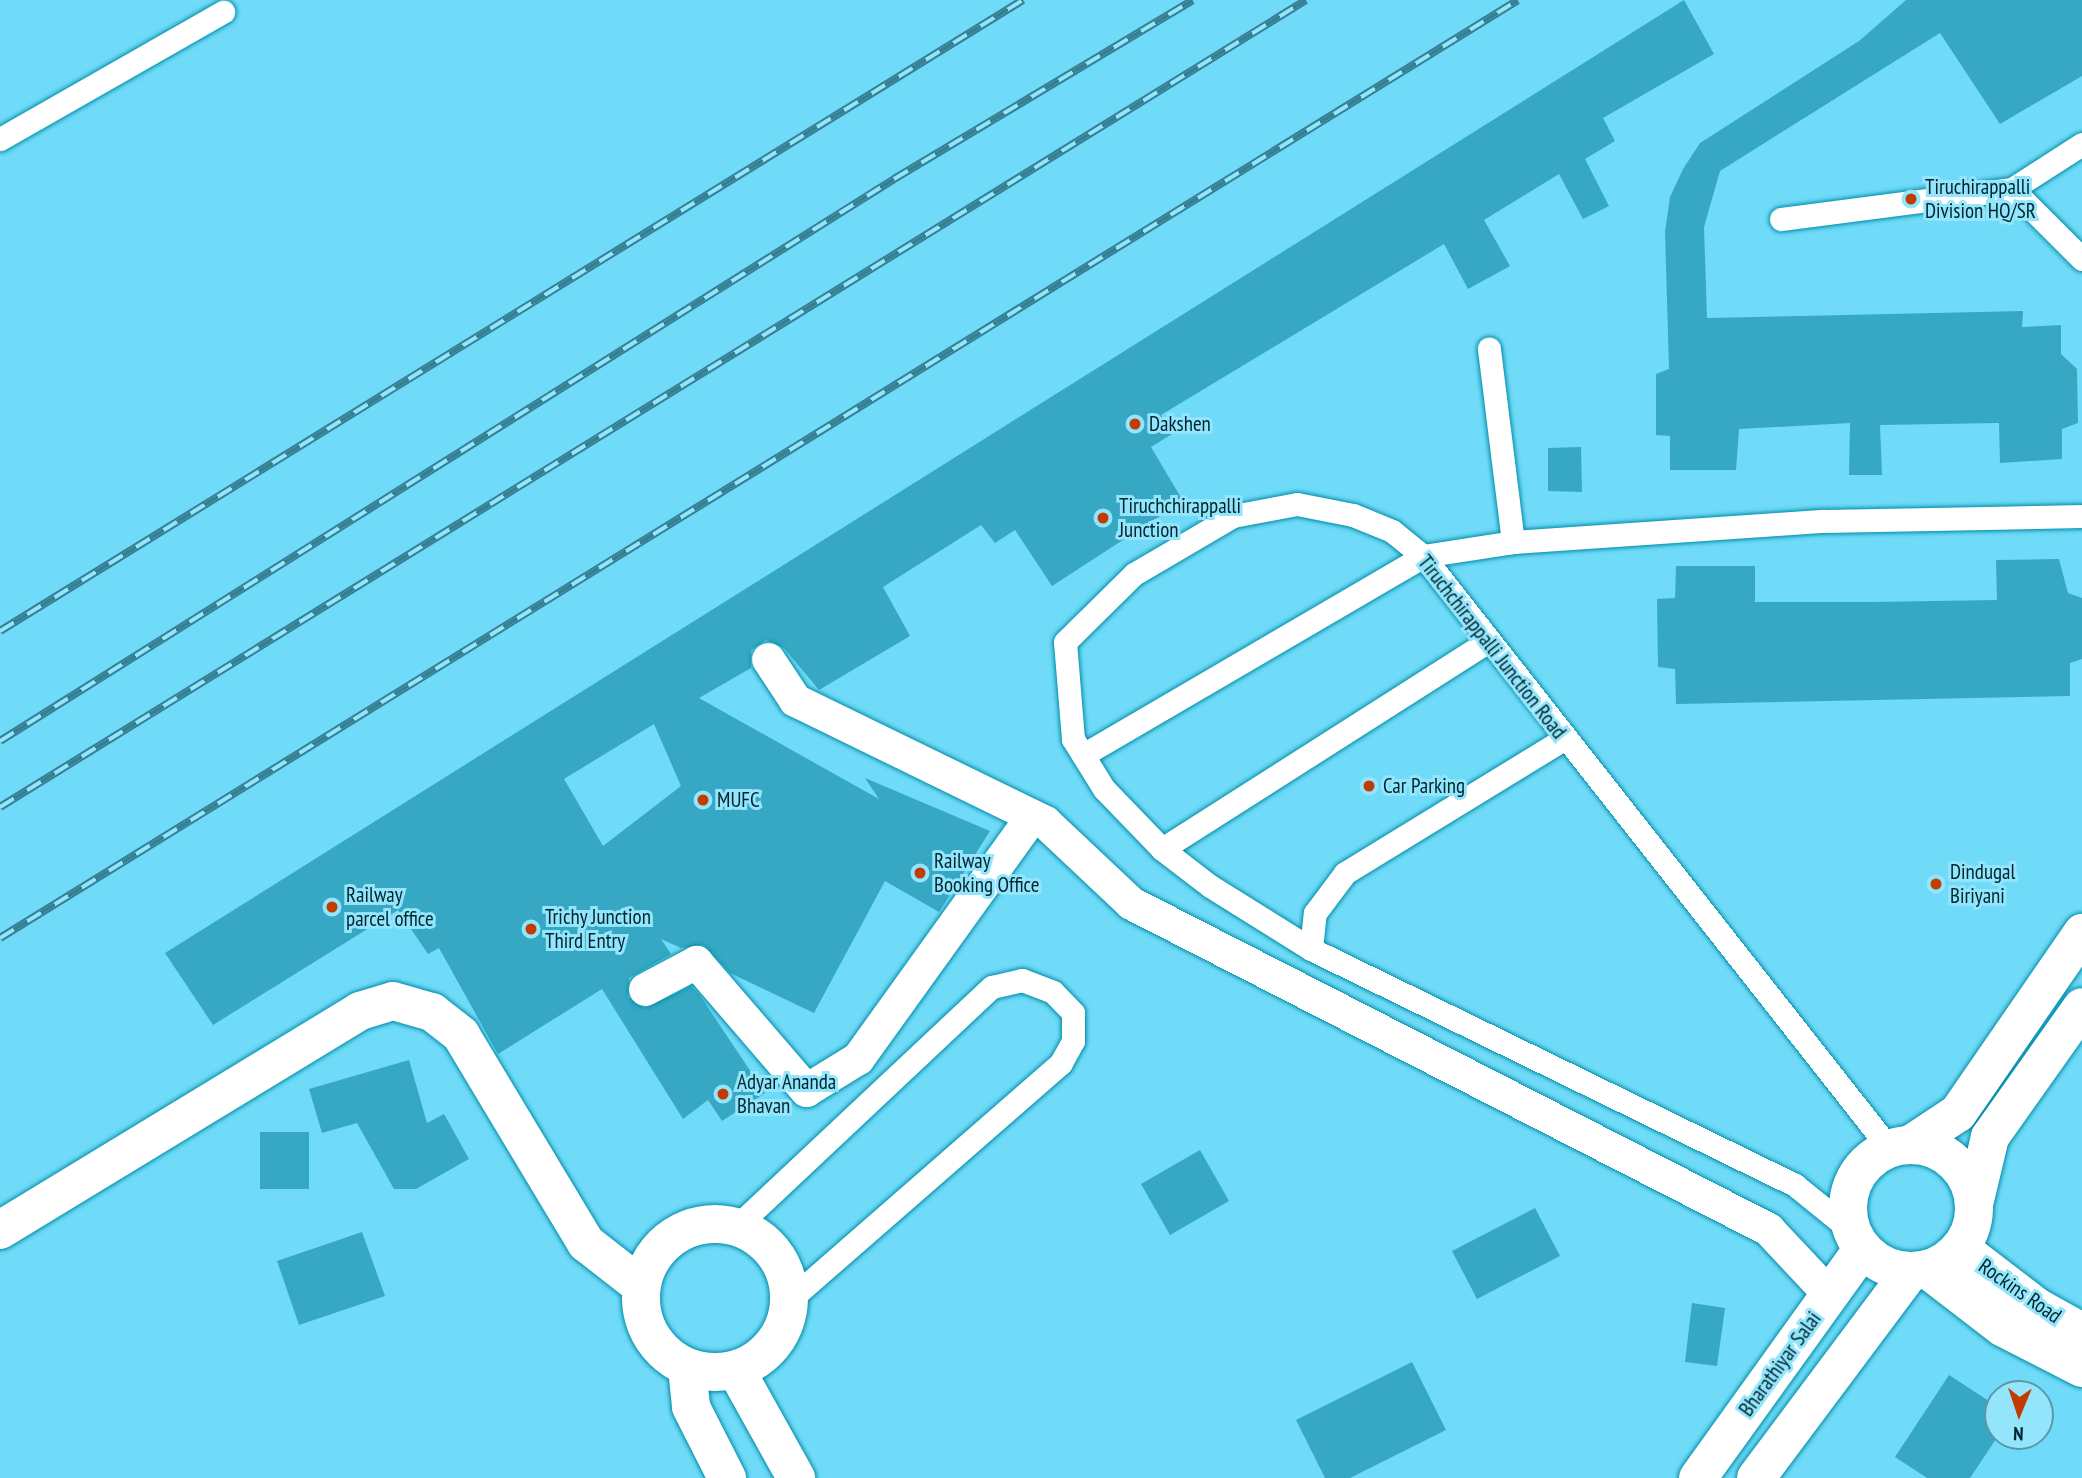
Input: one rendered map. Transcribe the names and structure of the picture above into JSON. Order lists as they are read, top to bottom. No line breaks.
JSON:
{"streets":{"main road":["Rockins Road","Bharathiyar Salai"],"lane":["Tiruchchirappalli Junction Road"]},"crossings":[["Tiruchchirappalli Junction Road","Rockins Road"],["Tiruchchirappalli Junction Road","Bharathiyar Salai"],["Rockins Road","Bharathiyar Salai"]],"places":["Tiruchirappalli Division HQ/SR","Dakshen","Tiruchchirappalli Junction","Car Parking","MUFC","Railway Booking Office","Dindugal Biriyani","Railway parcel office","Trichy Junction Third Entry","Adyar Ananda Bhavan"],"north":"bottom"}
